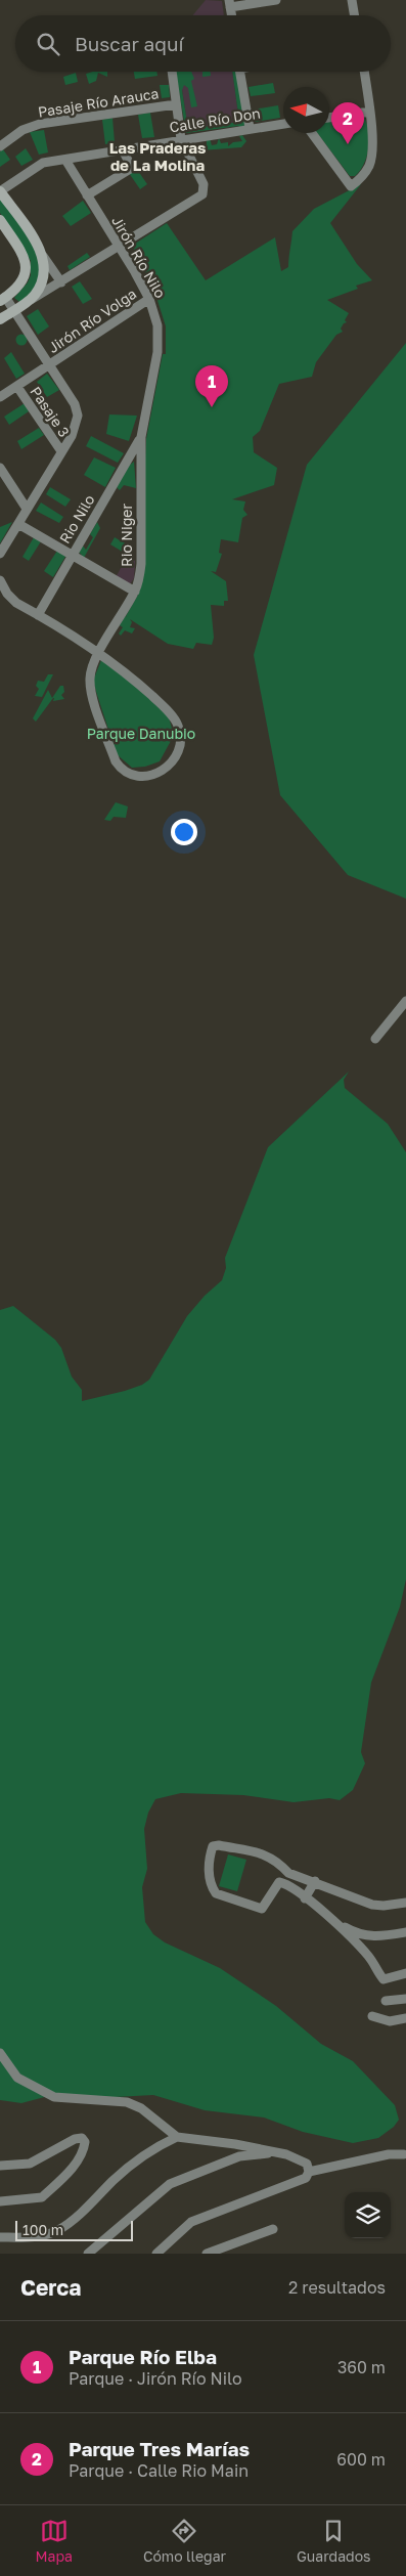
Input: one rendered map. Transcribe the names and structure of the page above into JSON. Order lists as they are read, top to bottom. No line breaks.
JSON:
{"streets":{"street":["Pasaje Río Arauca","Calle Río Don","Jirón Río Nilo","Jirón Río Volga","Pasaje 3","Rio Nilo","Rio Niger"]},"crossings":[["Calle Río Don","Jirón Río Nilo"],["Jirón Río Nilo","Jirón Río Volga"],["Jirón Río Nilo","Rio Nilo"],["Jirón Río Nilo","Rio Niger"],["Jirón Río Volga","Pasaje 3"],["Rio Nilo","Rio Niger"]],"districts":["Las Praderas de La Molina"],"parks":["Parque Danubio"],"scale_bar":"100 m","north":"left","page":{"search":"Buscar aquí","pins":["2","1"],"scale":"100 m","heading":["Cerca","2 resultados"],"list":[{"mark":"1","name":"Parque Río Elba","note":"Parque · Jirón Río Nilo","value":"360 m"},{"mark":"2","name":"Parque Tres Marías","note":"Parque · Calle Rio Main","value":"600 m"}],"nav":["Mapa","Cómo llegar","Guardados"]}}
